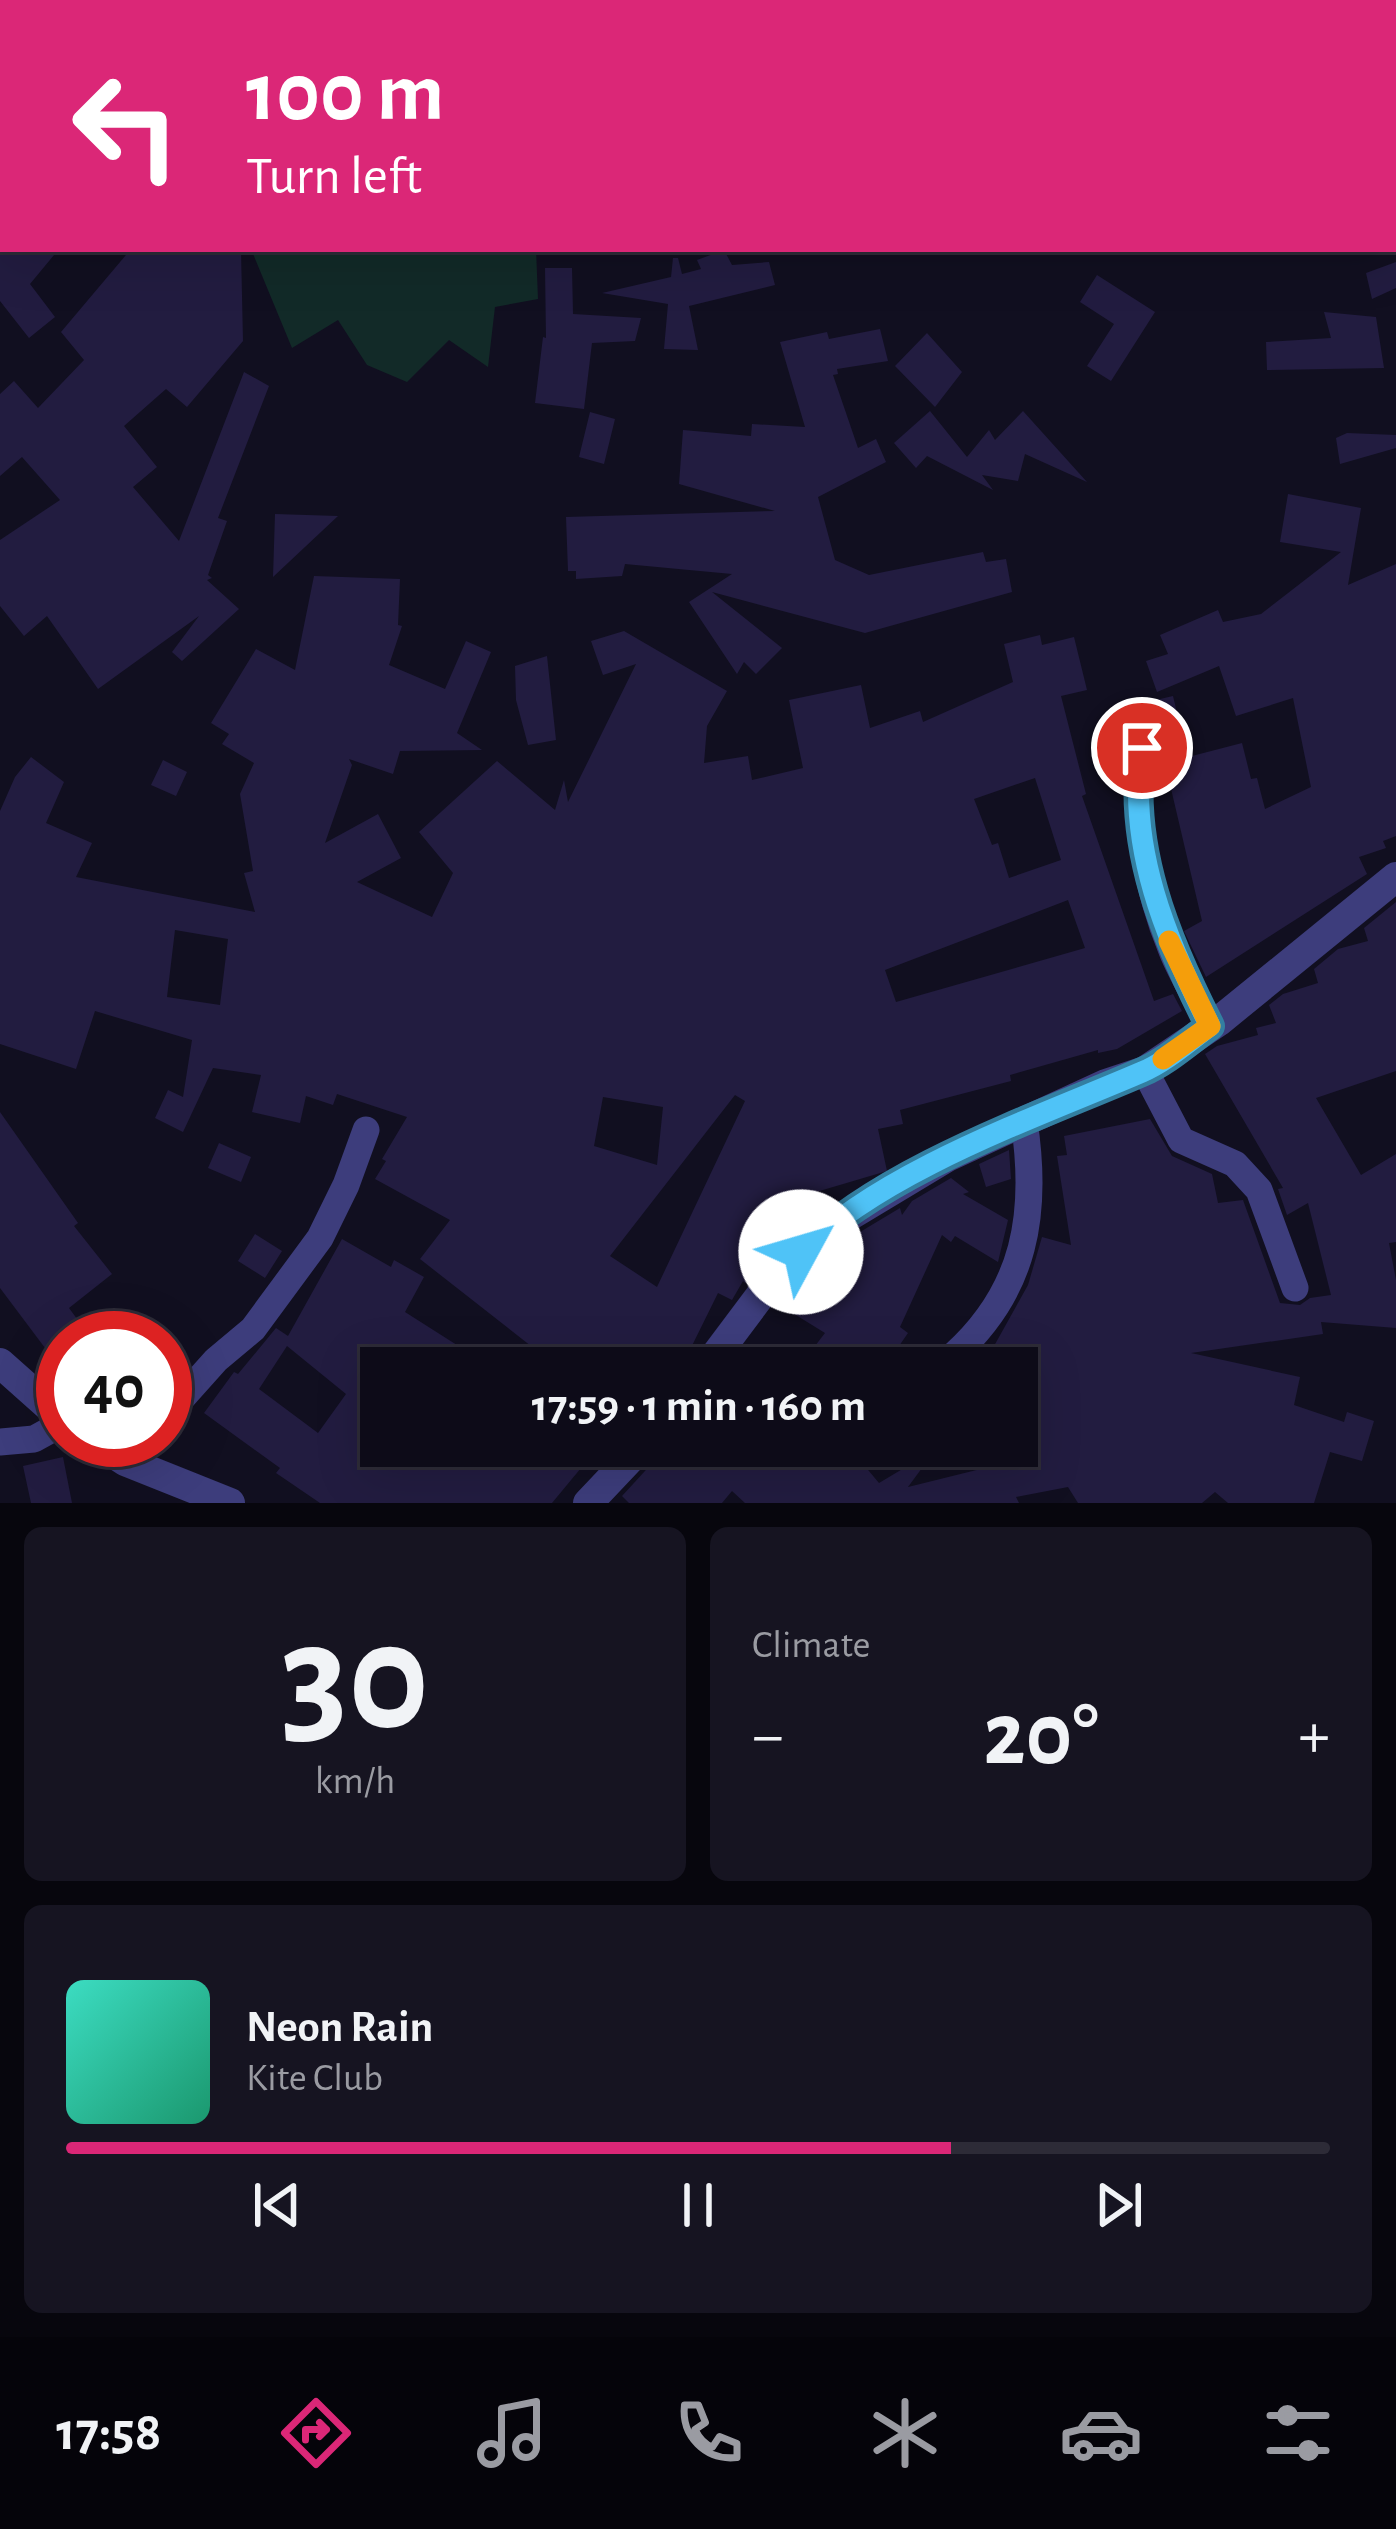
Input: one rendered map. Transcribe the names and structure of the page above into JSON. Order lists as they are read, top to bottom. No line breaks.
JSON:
{"page":{"turn":["100 m","Turn left"],"limit":"40","trip":"17:59 · 1 min · 160 m","tile":[["30","km/h"],"Climate"],"heat":["−","20°","+"],"song":["Neon Rain","Kite Club"],"tabs":"17:58"}}
